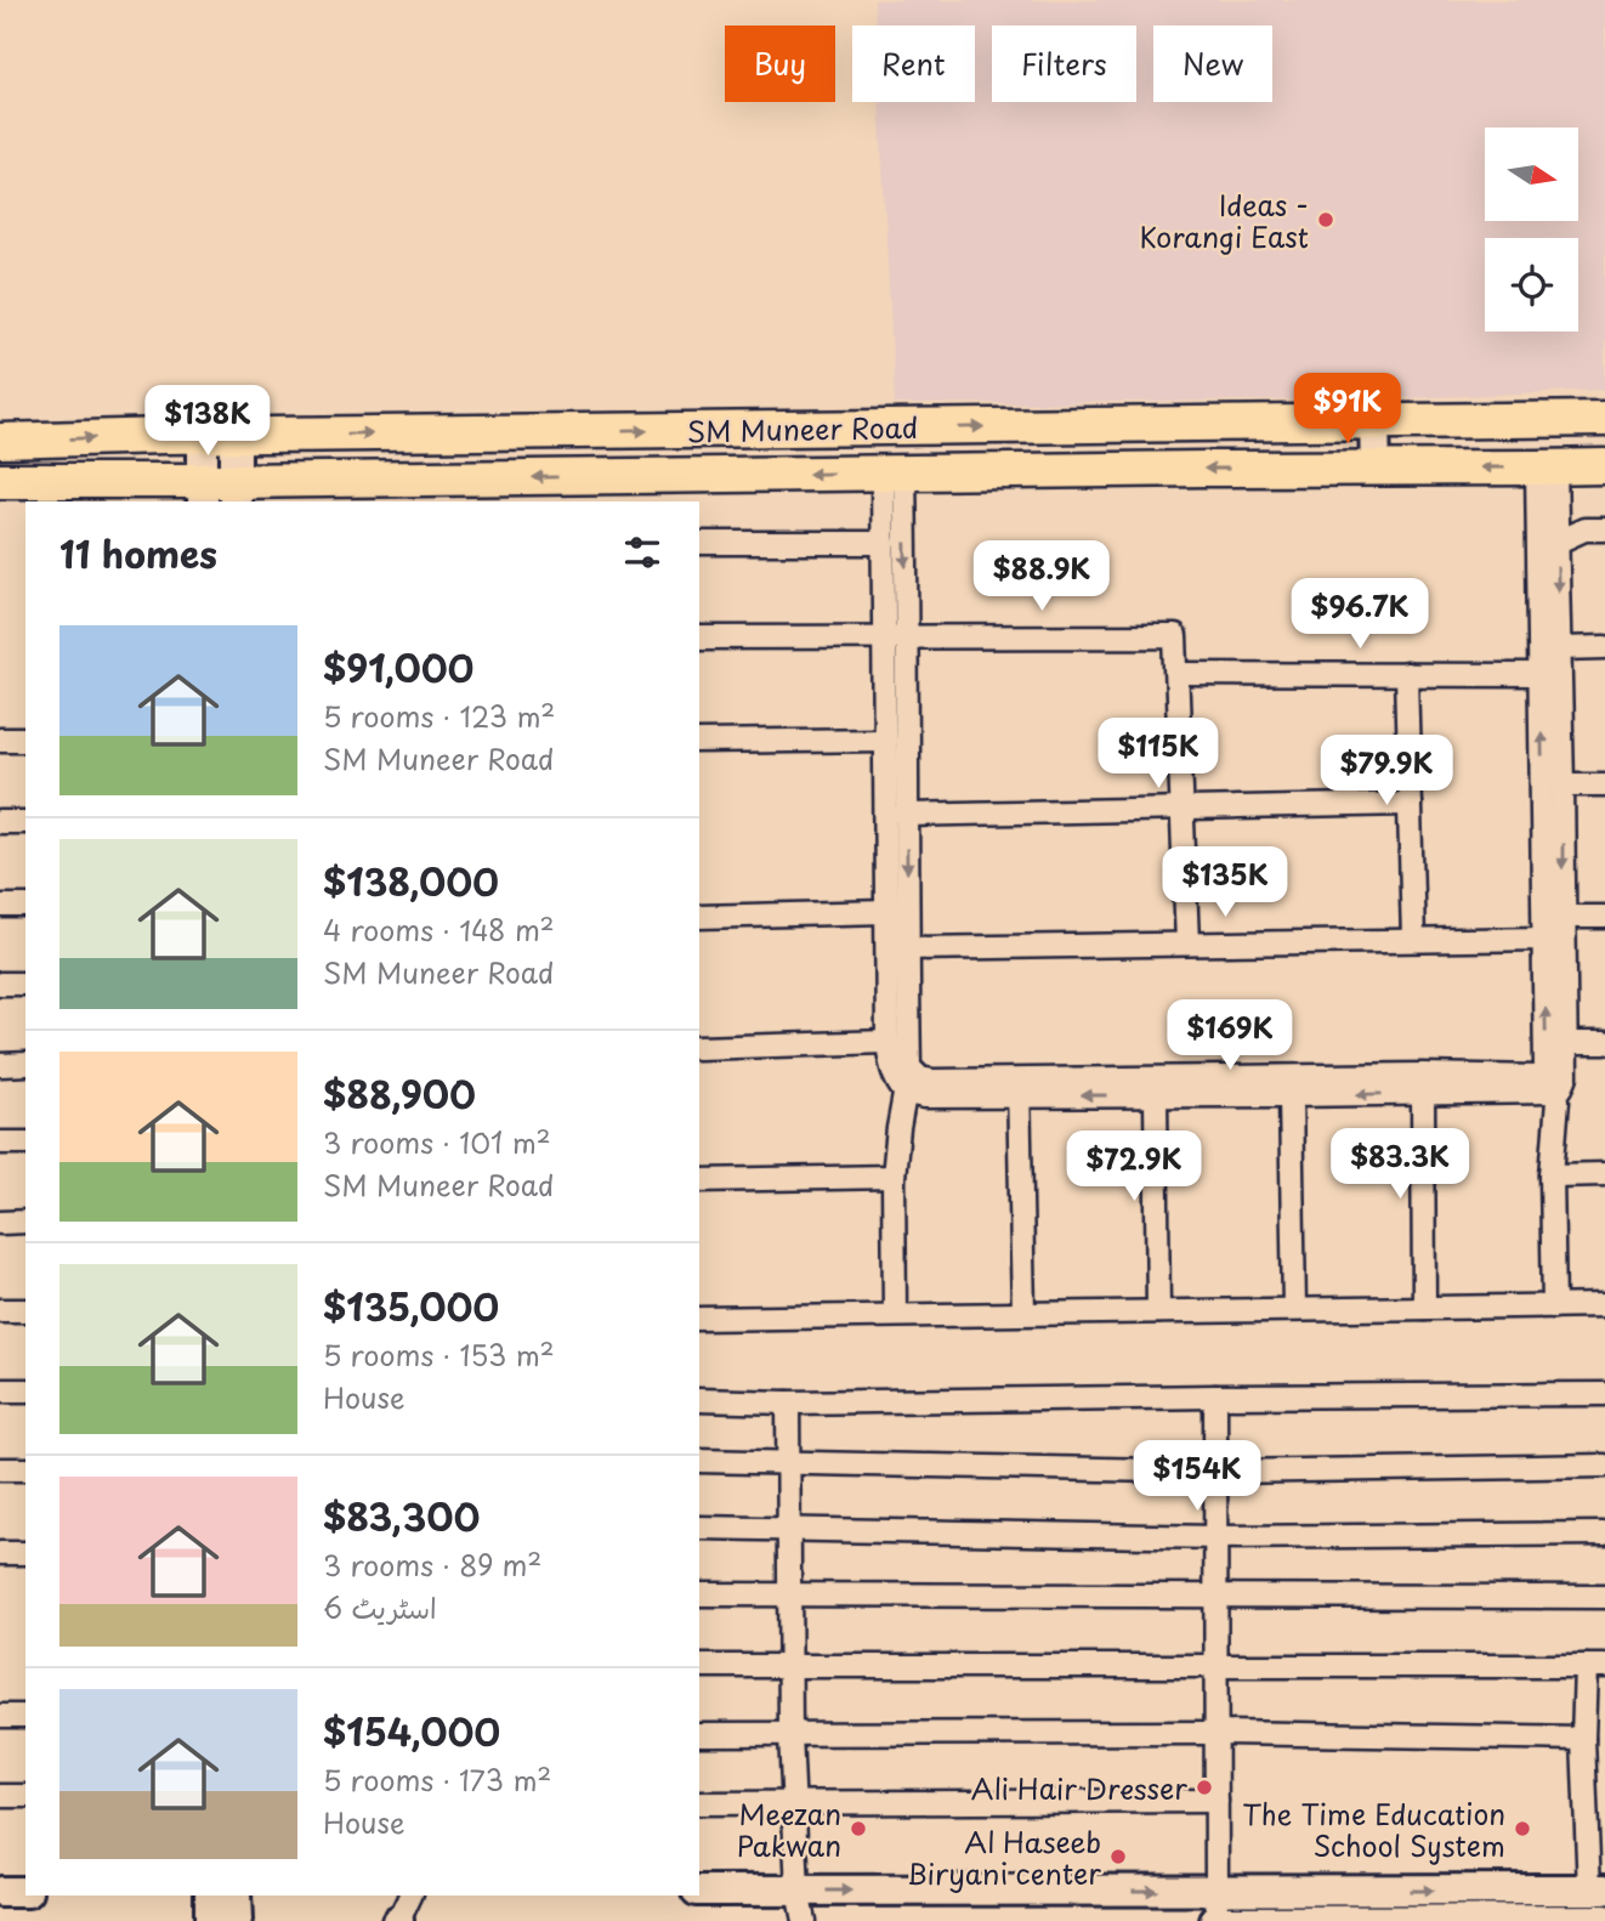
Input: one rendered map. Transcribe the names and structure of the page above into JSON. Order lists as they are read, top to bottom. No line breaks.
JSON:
{"streets":{"main road":["SM Muneer Road"]},"places":["Ideas - Korangi East","Ali Hair Dresser","Meezan Pakwan","The Time Education School System","Al Haseeb Biryani center"],"north":"right","page":{"chip":["Buy","Rent","Filters","New"],"price":["$91K","$138K","$88.9K","$96.7K","$115K","$79.9K","$135K","$169K","$83.3K","$72.9K","$154K"],"heading":"11 homes","list":[{"name":"$91,000","note":"5 rooms · 123 m² · SM Muneer Road"},{"name":"$138,000","note":"4 rooms · 148 m² · SM Muneer Road"},{"name":"$88,900","note":"3 rooms · 101 m² · SM Muneer Road"},{"name":"$135,000","note":"5 rooms · 153 m² · House"},{"name":"$83,300","note":"3 rooms · 89 m² · اسٹریٹ 6"},{"name":"$154,000","note":"5 rooms · 173 m² · House"}]}}
